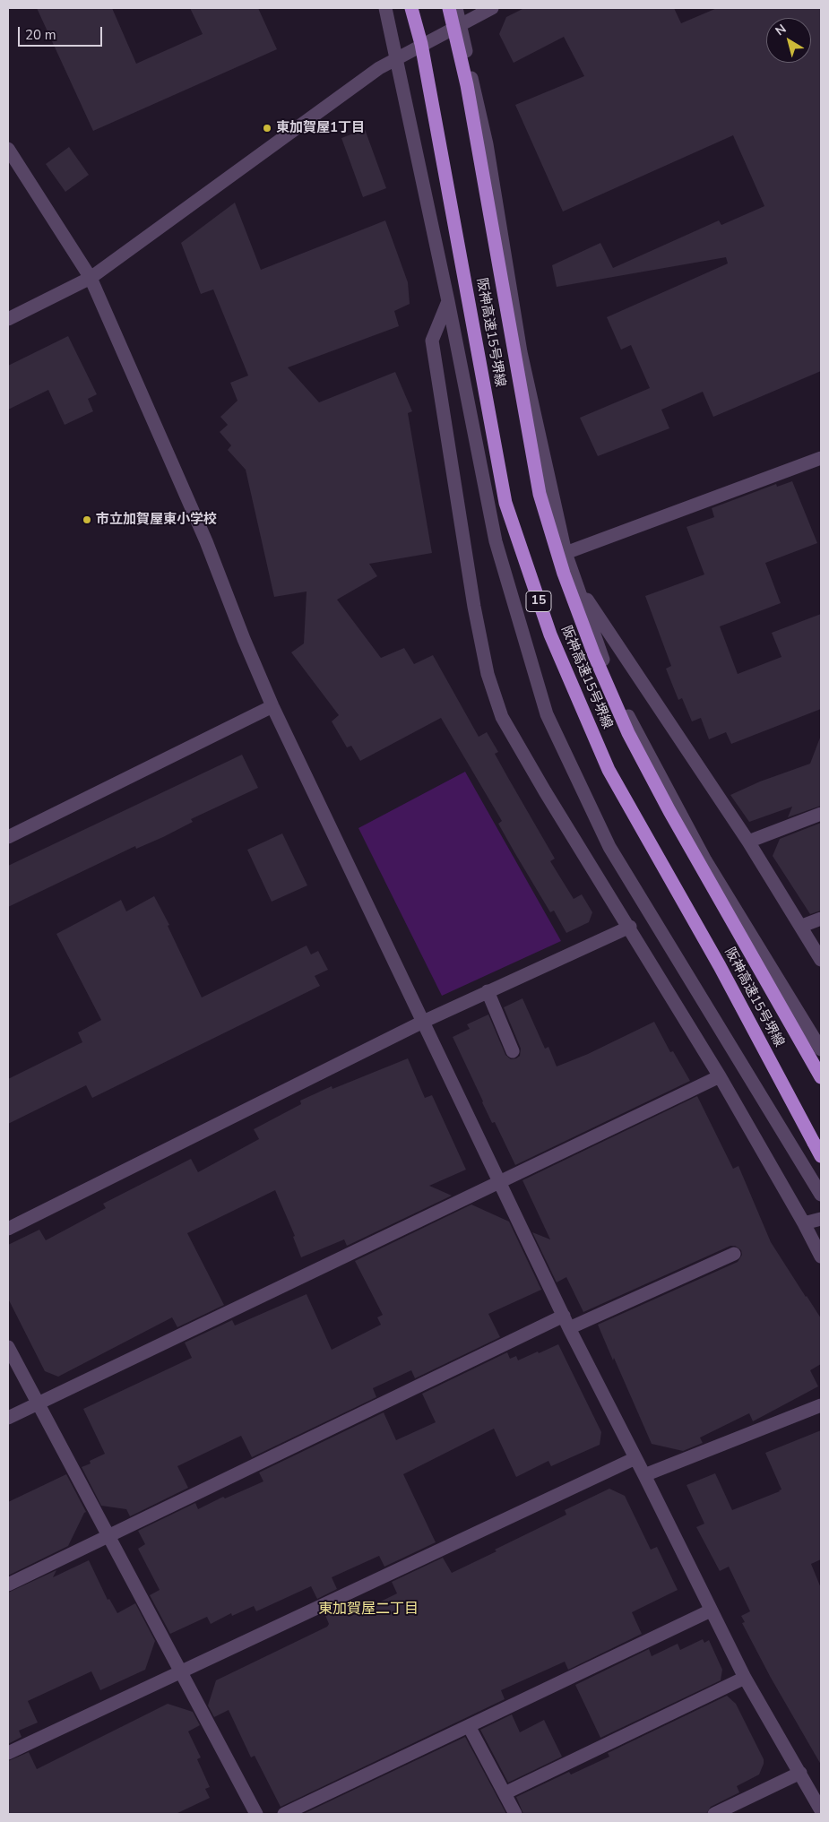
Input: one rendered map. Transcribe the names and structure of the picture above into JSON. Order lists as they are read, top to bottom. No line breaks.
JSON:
{"streets":{"highway":["阪神高速15号堺線","15"]},"districts":["東加賀屋二丁目"],"places":["東加賀屋1丁目","市立加賀屋東小学校"],"scale_bar":"20 m","north":"top left"}
